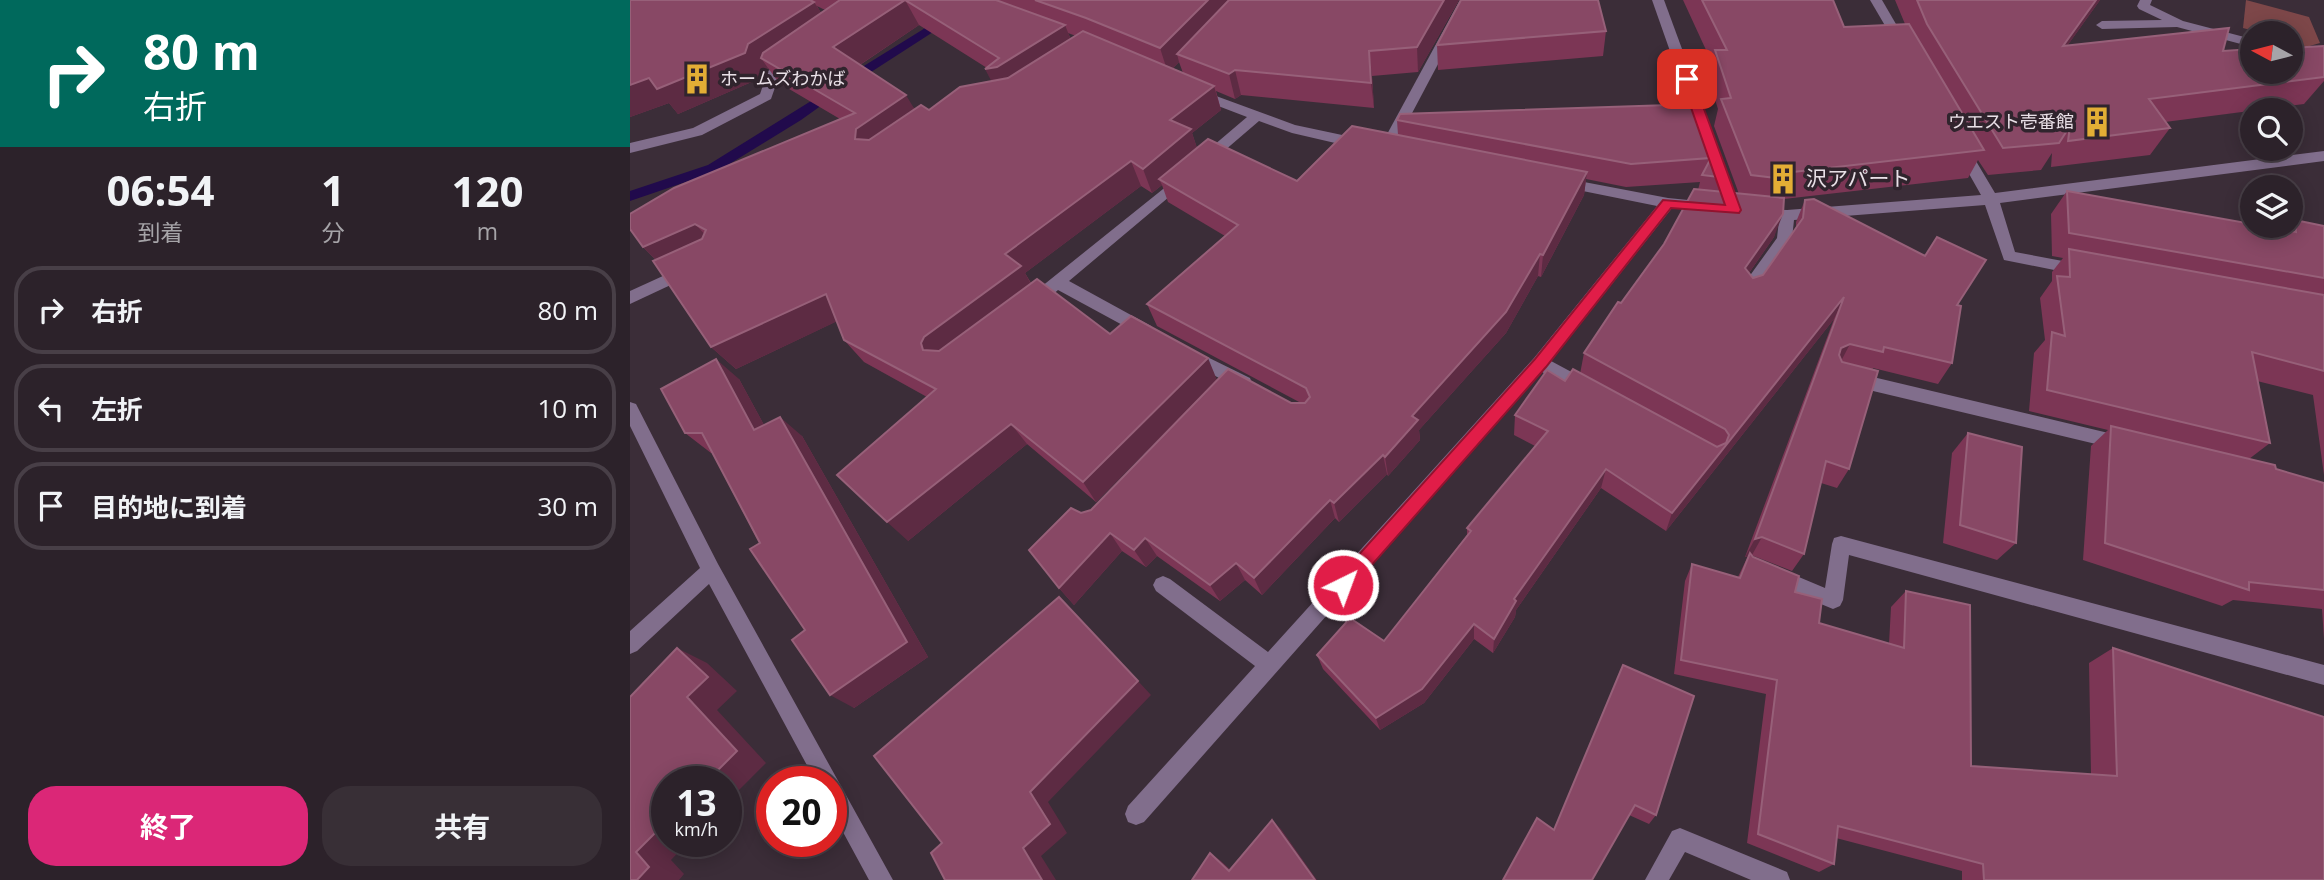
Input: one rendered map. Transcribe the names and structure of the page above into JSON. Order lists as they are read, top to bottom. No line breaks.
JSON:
{"places":{"building":["ホームズわかば","ウエスト壱番館","沢アパート"]},"north":"left","page":{"turn":["80 m","右折"],"eta":["06:54","到着","1","分","120","m"],"list":[{"name":"右折","value":"80 m"},{"name":"左折","value":"10 m"},{"name":"目的地に到着","value":"30 m"}],"speed":"13 km/h","limit":"20","buttons":["終了","共有"]}}
